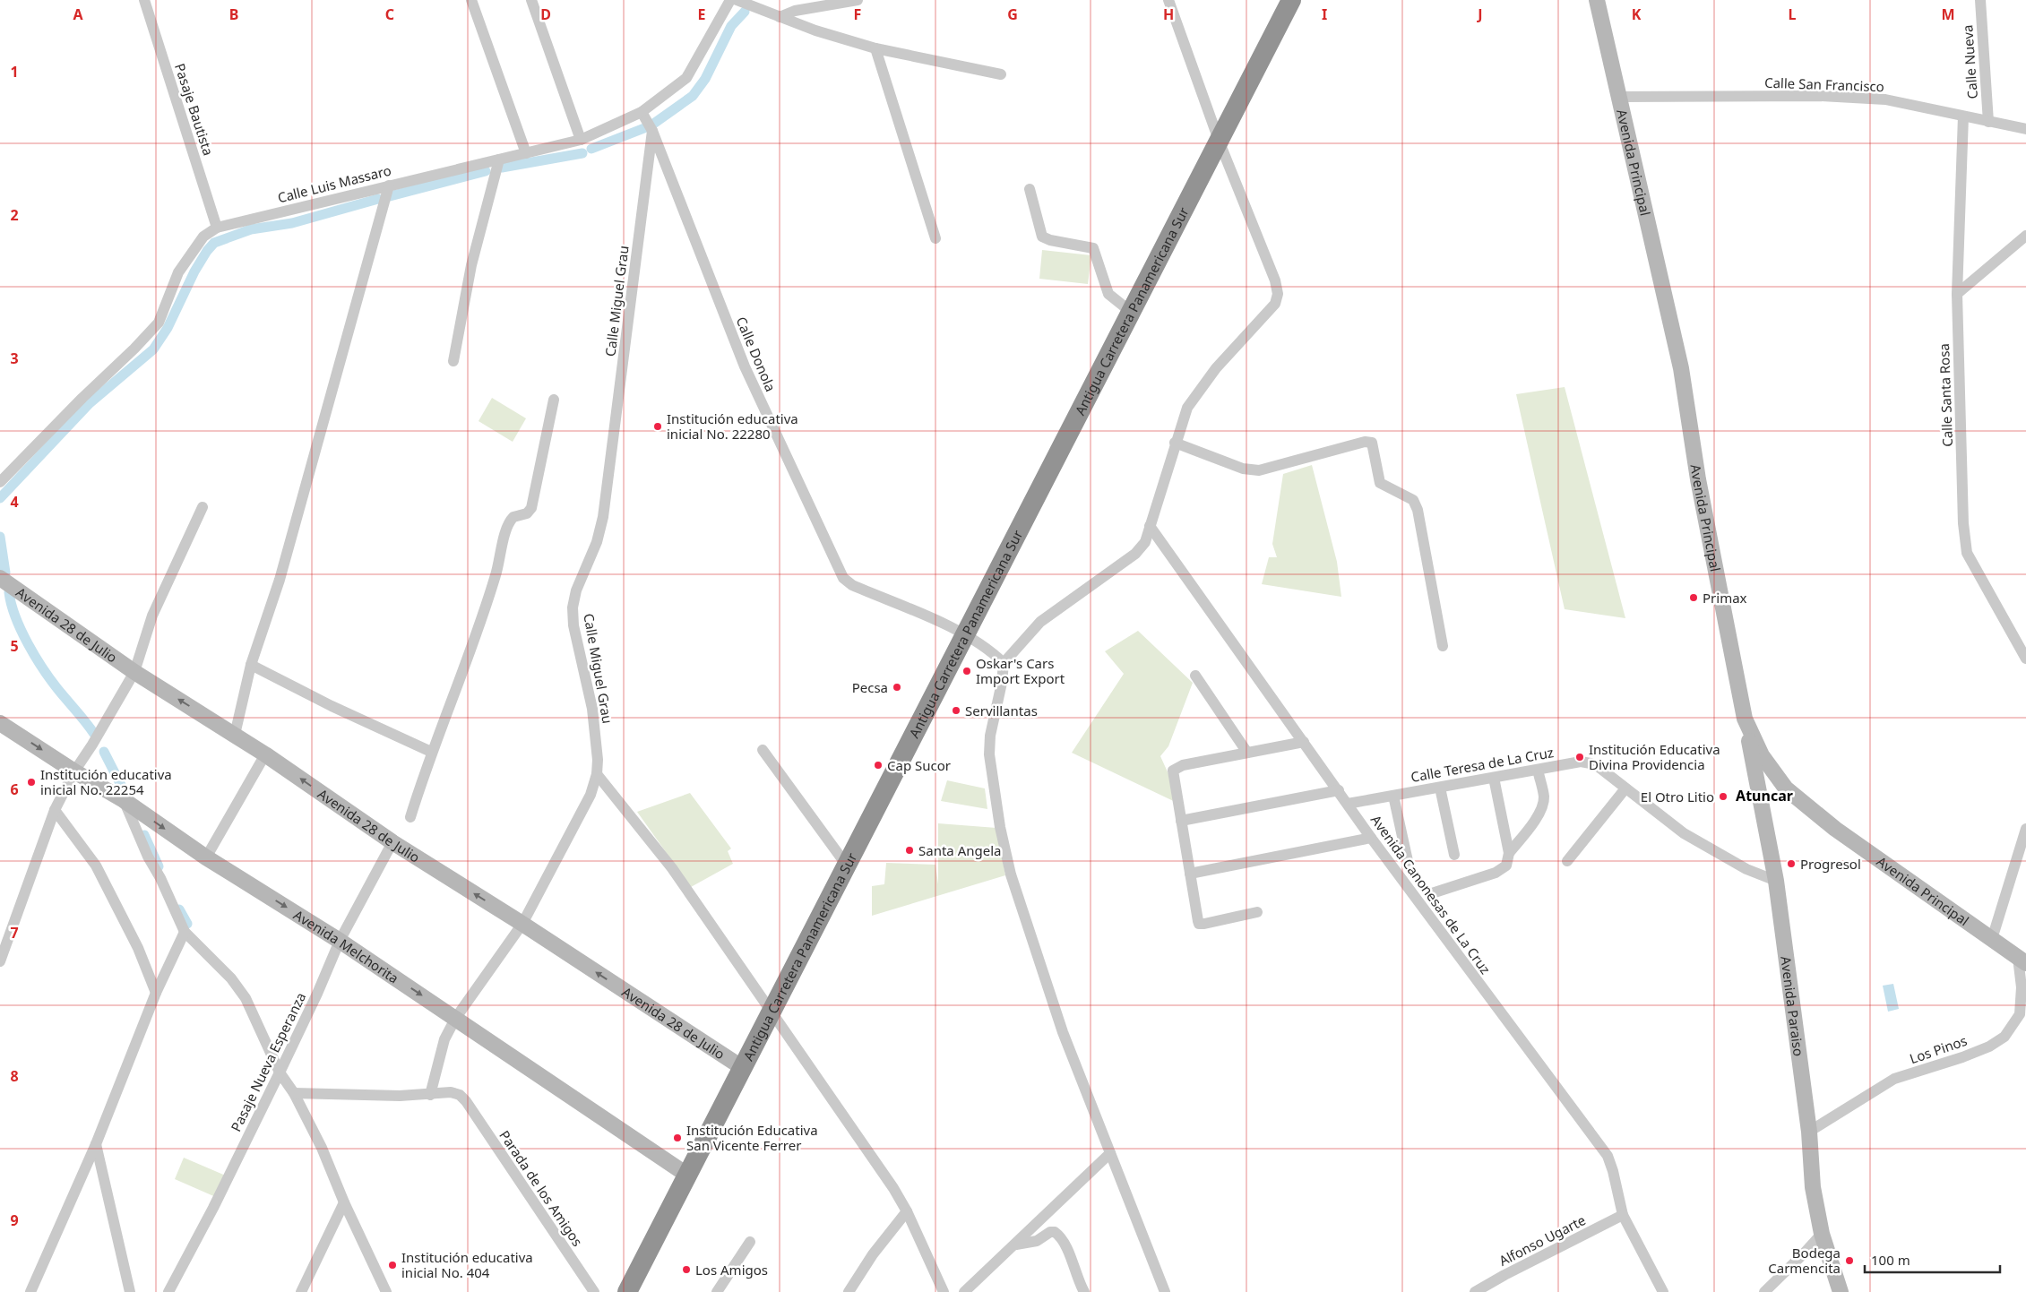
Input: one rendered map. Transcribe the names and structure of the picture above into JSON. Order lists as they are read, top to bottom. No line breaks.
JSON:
{"streets":{"highway":["Antigua Carretera Panamericana Sur"],"main road":["Avenida Principal","Avenida 28 de Julio","Avenida Melchorita","Avenida Paraiso"],"street":["Calle Nueva","Calle San Francisco","Pasaje Bautista","Calle Luis Massaro","Calle Miguel Grau","Calle Donola","Calle Santa Rosa","Calle Teresa de La Cruz","Avenida Canonesas de La Cruz","Los Pinos","Pasaje Nueva Esperanza","Parada de los Amigos","Alfonso Ugarte"]},"crossings":[["Calle Nueva","Calle San Francisco"],["Calle San Francisco","Avenida Principal"],["Calle San Francisco","Calle Santa Rosa"],["Pasaje Bautista","Calle Luis Massaro"],["Avenida Principal","Avenida Paraiso"],["Avenida Principal","Los Pinos"],["Calle Luis Massaro","Calle Donola"],["Calle Miguel Grau","Calle Donola"],["Calle Miguel Grau","Avenida 28 de Julio"],["Calle Miguel Grau","Avenida Melchorita"],["Calle Miguel Grau","Parada de los Amigos"],["Antigua Carretera Panamericana Sur","Calle Donola"],["Antigua Carretera Panamericana Sur","Avenida 28 de Julio"],["Antigua Carretera Panamericana Sur","Avenida Melchorita"],["Avenida 28 de Julio","Pasaje Nueva Esperanza"],["Calle Teresa de La Cruz","Avenida Canonesas de La Cruz"],["Calle Teresa de La Cruz","Avenida Paraiso"],["Avenida Canonesas de La Cruz","Alfonso Ugarte"],["Avenida Melchorita","Pasaje Nueva Esperanza"],["Avenida Paraiso","Los Pinos"]],"one_way":["Avenida 28 de Julio","Avenida Melchorita"],"districts":["Atuncar"],"places":["Institución educativa inicial No. 22280","Primax","Oskar's Cars Import Export","Pecsa","Servillantas","Institución Educativa Divina Providencia","Cap Sucor","Institución educativa inicial No. 22254","El Otro Litio","Santa Angela","Progresol","Institución Educativa San Vicente Ferrer","Bodega Carmencita","Institución educativa inicial No. 404","Los Amigos"],"scale_bar":"100 m","grid":{"columns":["A","B","C","D","E","F","G","H","I","J","K","L","M"],"rows":["1","2","3","4","5","6","7","8","9"]}}
